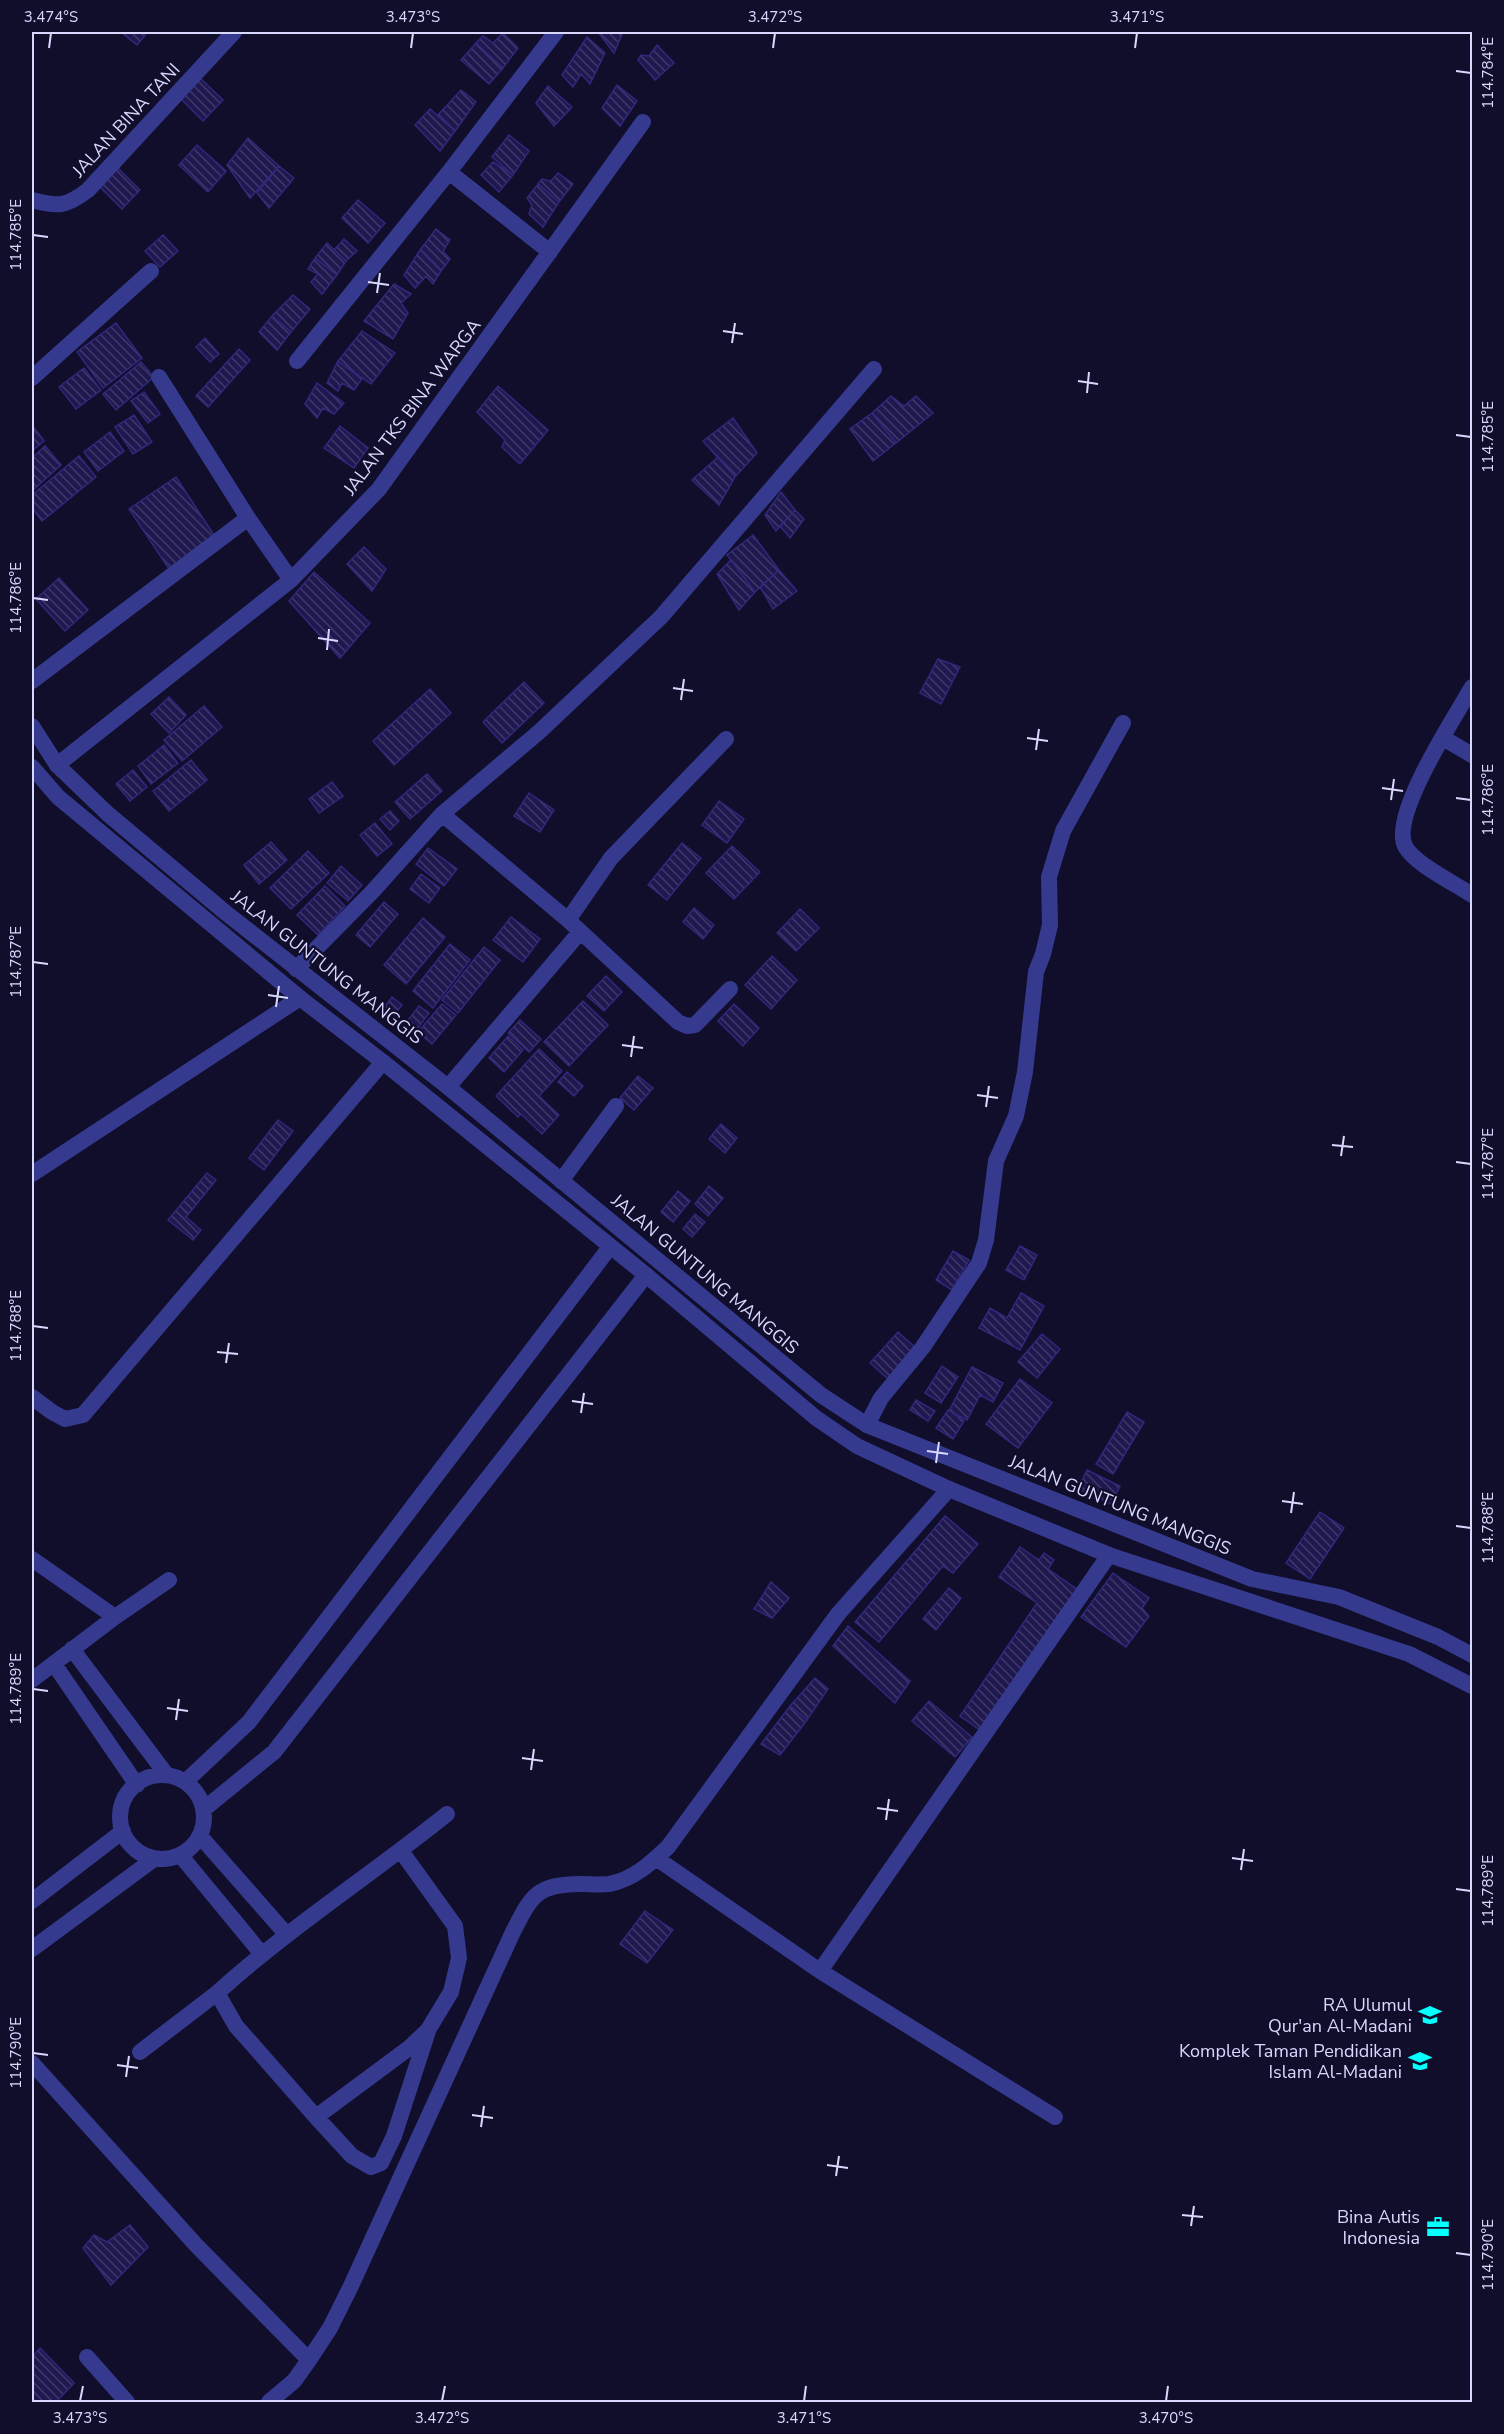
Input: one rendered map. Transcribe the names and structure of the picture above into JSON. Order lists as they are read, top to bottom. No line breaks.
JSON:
{"streets":{"street":["JALAN BINA TANI","JALAN TKS BINA WARGA","JALAN GUNTUNG MANGGIS"]},"crossings":[["JALAN TKS BINA WARGA","JALAN GUNTUNG MANGGIS"]],"places":{"school or university":["RA Ulumul Qur'an Al-Madani","Komplek Taman Pendidikan Islam Al-Madani"],"office":["Bina Autis Indonesia"]},"coordinates":["3.474°S","3.473°S","3.472°S","3.471°S","114.784°E","114.785°E","114.786°E","114.787°E","114.788°E","114.789°E","114.790°E","3.470°S"]}
